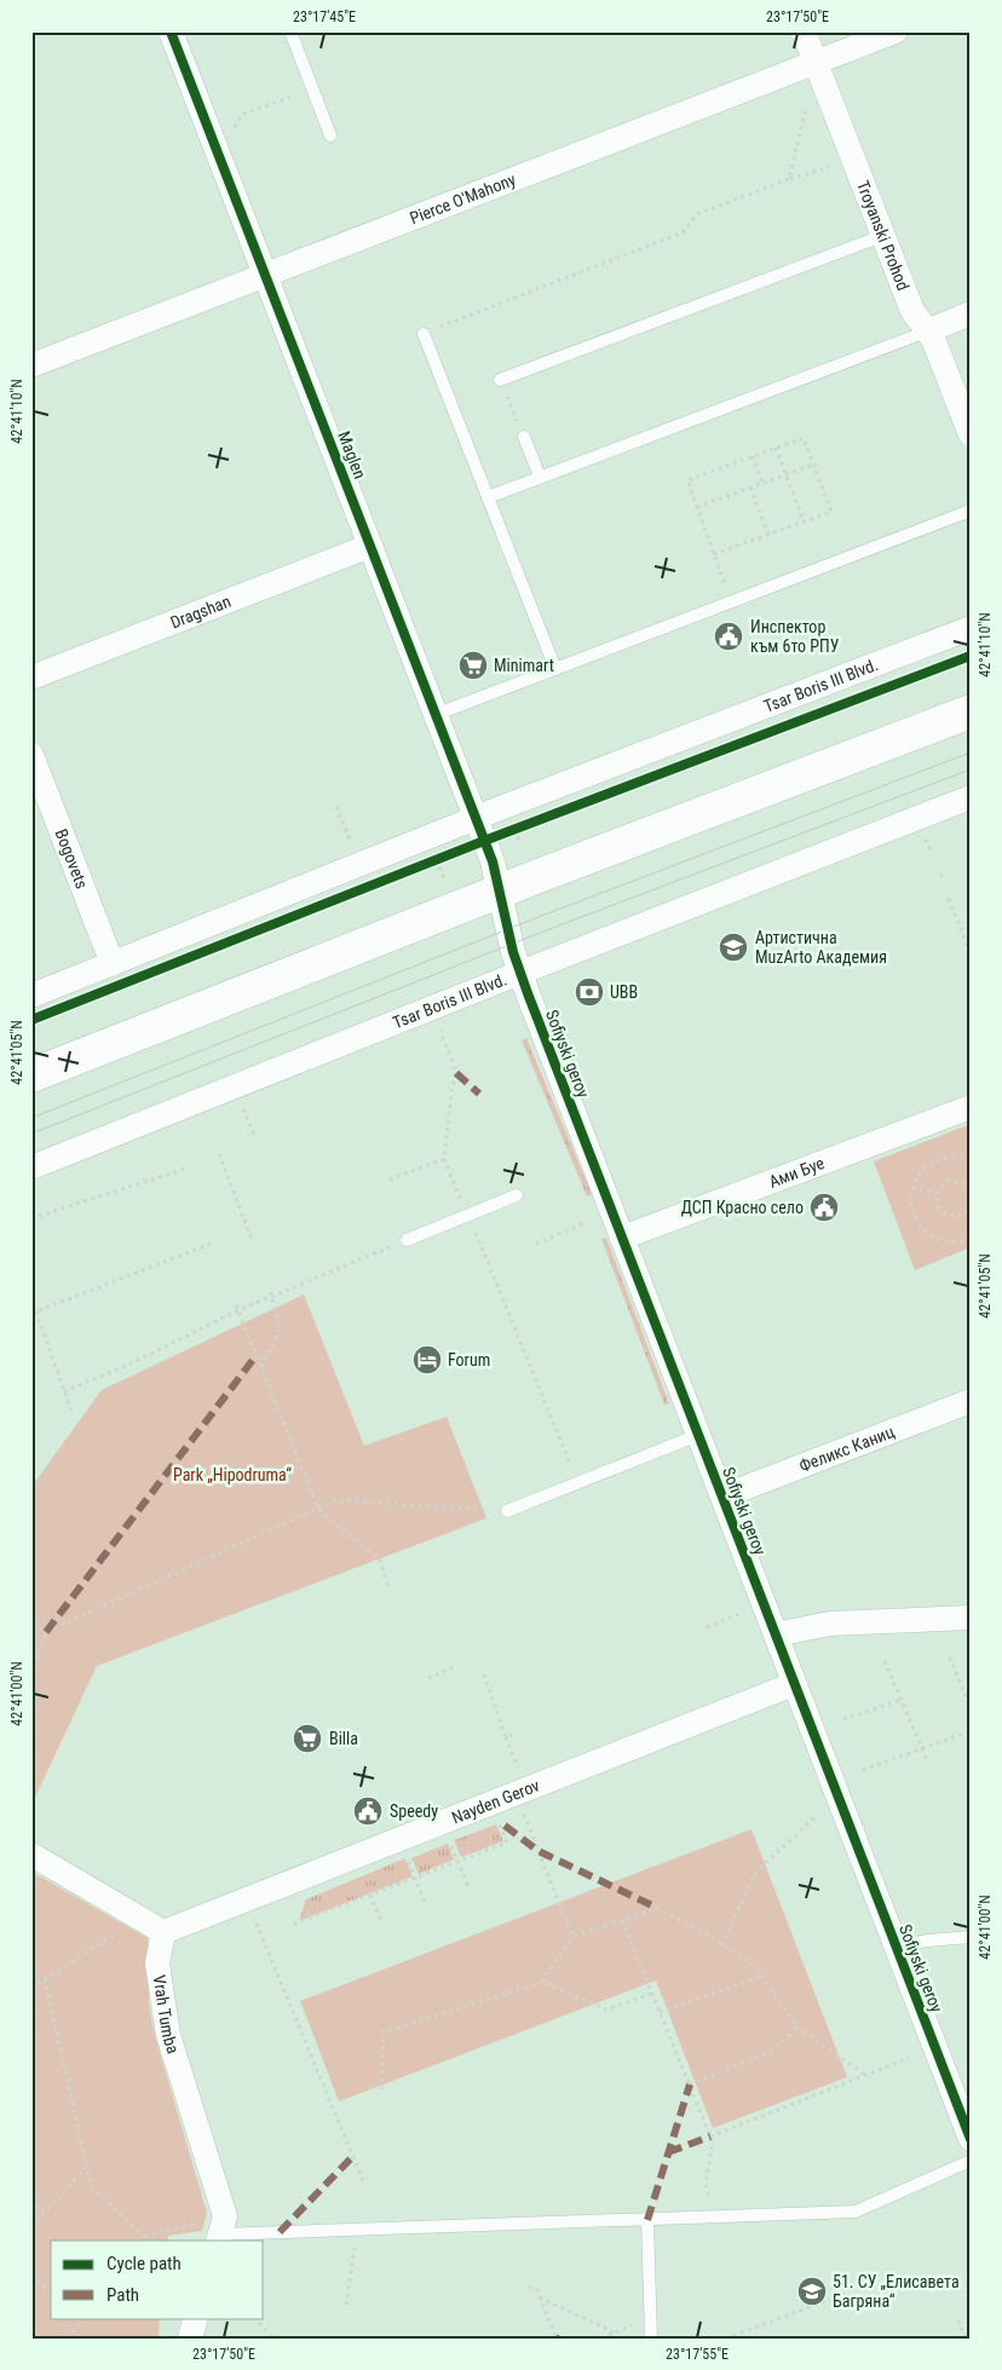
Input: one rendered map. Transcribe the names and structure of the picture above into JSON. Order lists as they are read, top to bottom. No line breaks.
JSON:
{"streets":{"street":["Pierce O'Mahony","Troyanski Prohod","Maglen","Dragshan","Tsar Boris III Blvd.","Bogovets","Sofiyski geroy","Ами Буе","Феликс Каниц","Nayden Gerov","Vrah Tumba"]},"crossings":[["Pierce O'Mahony","Troyanski Prohod"],["Pierce O'Mahony","Maglen"],["Maglen","Dragshan"],["Maglen","Tsar Boris III Blvd."],["Maglen","Sofiyski geroy"],["Tsar Boris III Blvd.","Bogovets"],["Tsar Boris III Blvd.","Sofiyski geroy"],["Sofiyski geroy","Ами Буе"],["Sofiyski geroy","Феликс Каниц"],["Sofiyski geroy","Nayden Gerov"],["Nayden Gerov","Vrah Tumba"]],"parks":["Park „Hipodruma“"],"places":{"public building":["Инспектор към 6то РПУ","ДСП Красно село","Speedy"],"supermarket":["Minimart","Billa"],"school or university":["Артистична MuzArto Академия","51. СУ „Елисавета Багряна“"],"bank":["UBB"],"hotel":["Forum"]},"legend":["Cycle path","Path"],"coordinates":["23°17'45\"E","23°17'50\"E","42°41'10\"N","42°41'05\"N","42°41'00\"N","23°17'55\"E"]}
